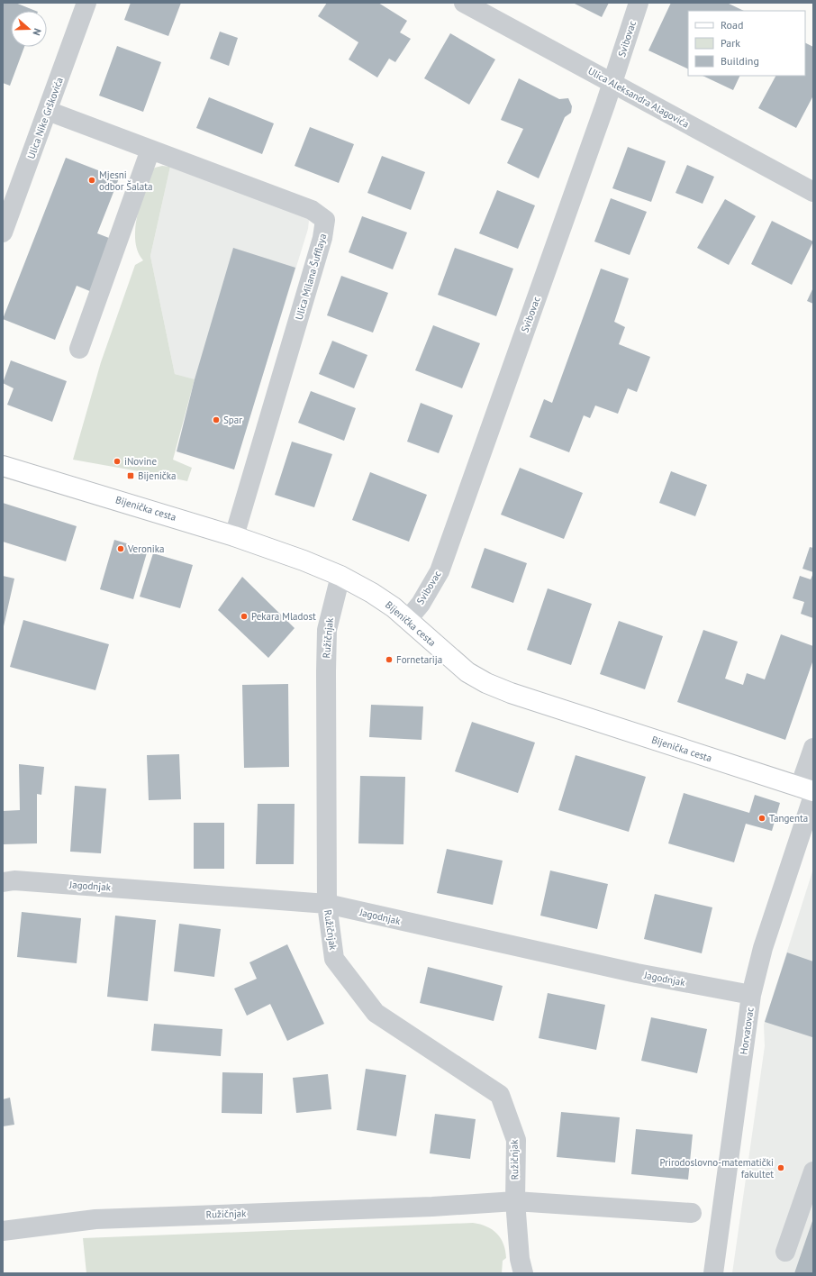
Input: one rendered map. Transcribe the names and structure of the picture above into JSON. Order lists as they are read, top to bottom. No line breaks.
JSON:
{"streets":{"main road":["Bijenička cesta"],"street":["Svibovac","Ulica Aleksandra Alagovića","Ulica Nike Grškovića","Ulica Milana Šufflaya","Ružičnjak","Jagodnjak","Horvatovac"]},"crossings":[["Svibovac","Ulica Aleksandra Alagovića"],["Svibovac","Bijenička cesta"],["Ulica Nike Grškovića","Ulica Milana Šufflaya"],["Ulica Milana Šufflaya","Bijenička cesta"],["Bijenička cesta","Ružičnjak"],["Bijenička cesta","Horvatovac"],["Ružičnjak","Jagodnjak"],["Jagodnjak","Horvatovac"]],"places":{"other":["Mjesni odbor Šalata","Spar","iNovine","Veronika","Pekara Mladost","Fornetarija","Tangenta","Prirodoslovno-matematički fakultet"],"transit":["Bijenička"]},"legend":["Road","Park","Building"],"north":"right"}
